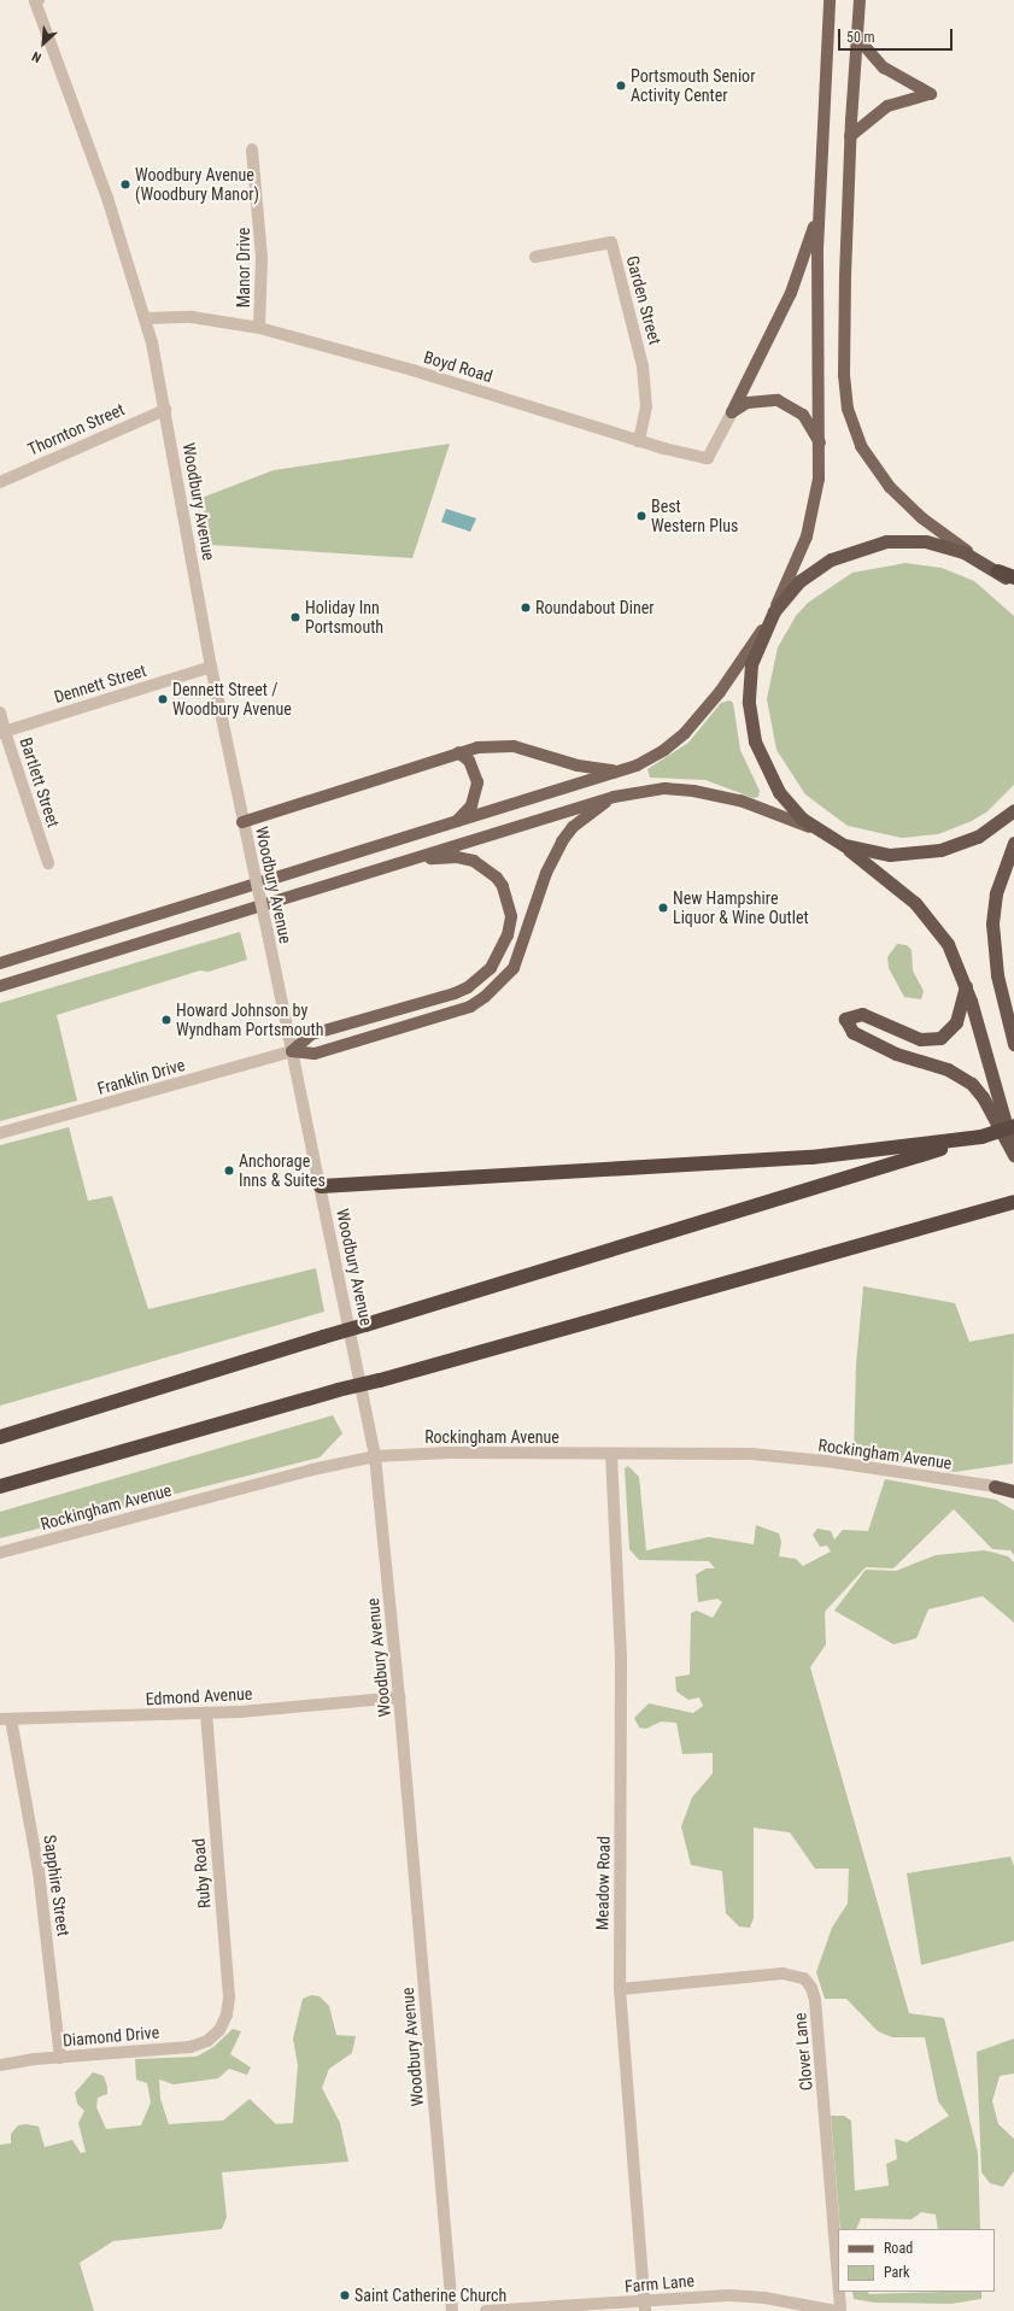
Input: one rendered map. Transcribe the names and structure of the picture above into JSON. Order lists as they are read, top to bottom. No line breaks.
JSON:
{"streets":{"street":["Manor Drive","Garden Street","Boyd Road","Thornton Street","Woodbury Avenue","Dennett Street","Bartlett Street","Franklin Drive","Rockingham Avenue","Edmond Avenue","Ruby Road","Meadow Road","Sapphire Street","Diamond Drive","Clover Lane","Farm Lane"]},"crossings":[["Manor Drive","Boyd Road"],["Garden Street","Boyd Road"],["Boyd Road","Woodbury Avenue"],["Thornton Street","Woodbury Avenue"],["Woodbury Avenue","Dennett Street"],["Woodbury Avenue","Franklin Drive"],["Woodbury Avenue","Rockingham Avenue"],["Woodbury Avenue","Edmond Avenue"],["Dennett Street","Bartlett Street"],["Rockingham Avenue","Meadow Road"],["Edmond Avenue","Ruby Road"],["Edmond Avenue","Sapphire Street"],["Ruby Road","Diamond Drive"],["Meadow Road","Clover Lane"],["Meadow Road","Farm Lane"],["Sapphire Street","Diamond Drive"]],"places":["Portsmouth Senior Activity Center","Woodbury Avenue (Woodbury Manor)","Best Western Plus","Roundabout Diner","Holiday Inn Portsmouth","Dennett Street / Woodbury Avenue","New Hampshire Liquor & Wine Outlet","Howard Johnson by Wyndham Portsmouth","Anchorage Inns & Suites","Saint Catherine Church"],"legend":["Road","Park"],"scale_bar":"50 m","north":"bottom left"}
